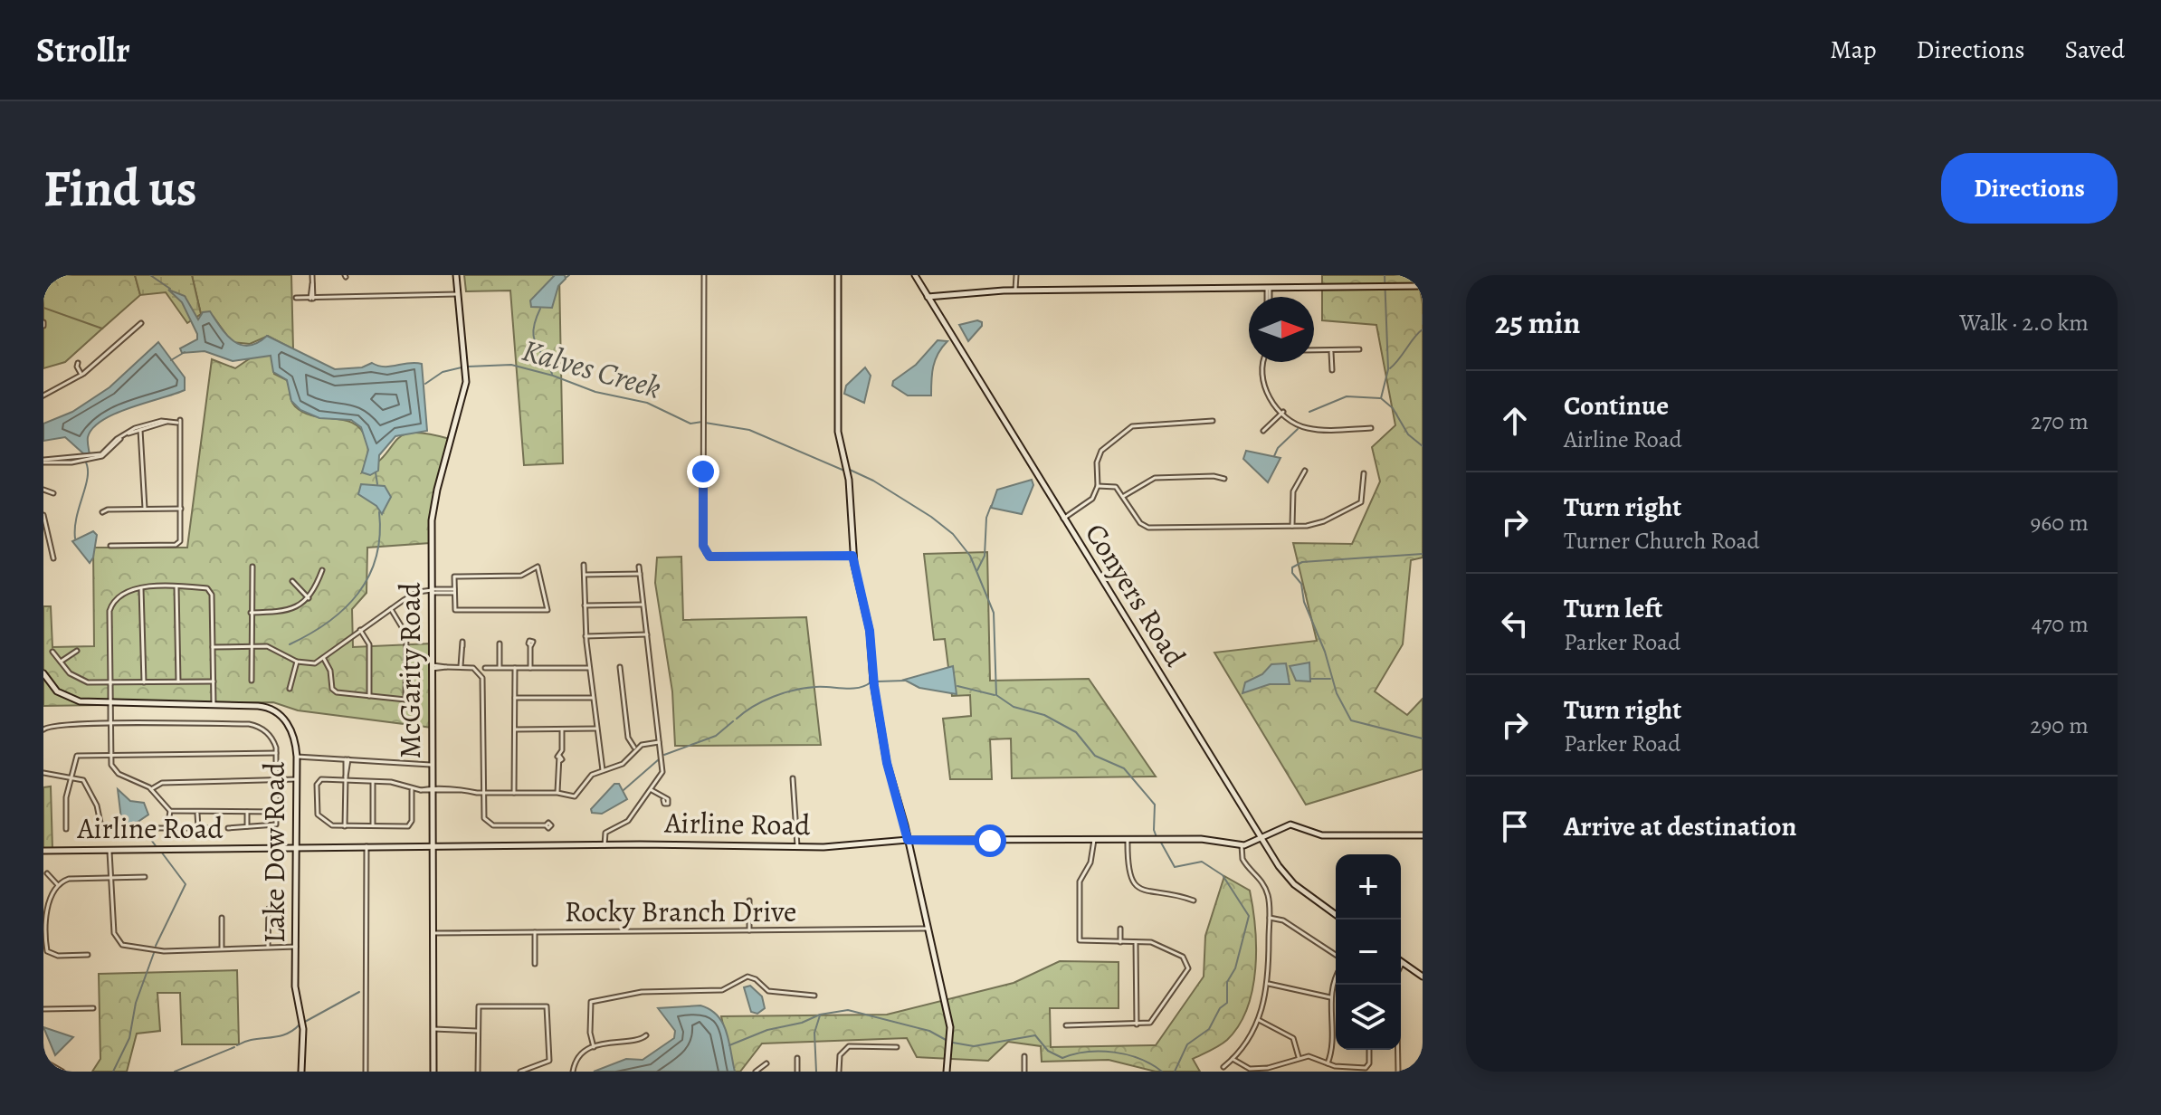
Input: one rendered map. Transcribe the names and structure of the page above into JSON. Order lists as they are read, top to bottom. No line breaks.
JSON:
{"streets":{"street":["Conyers Road","McGarity Road","Airline Road","Lake Dow Road","Rocky Branch Drive"]},"crossings":[["McGarity Road","Airline Road"],["McGarity Road","Rocky Branch Drive"],["Airline Road","Lake Dow Road"]],"water":["Kalves Creek"],"north":"right","page":{"header":"Strollr","nav":["Map","Directions","Saved"],"buttons":"Directions","title":"Find us","heading":["25 min","Walk · 2.0 km"],"list":[["Continue","Airline Road","270 m"],["Turn right","Turner Church Road","960 m"],["Turn left","Parker Road","470 m"],["Turn right","Parker Road","290 m"],"Arrive at destination"],"map_buttons":["+","−"]}}
